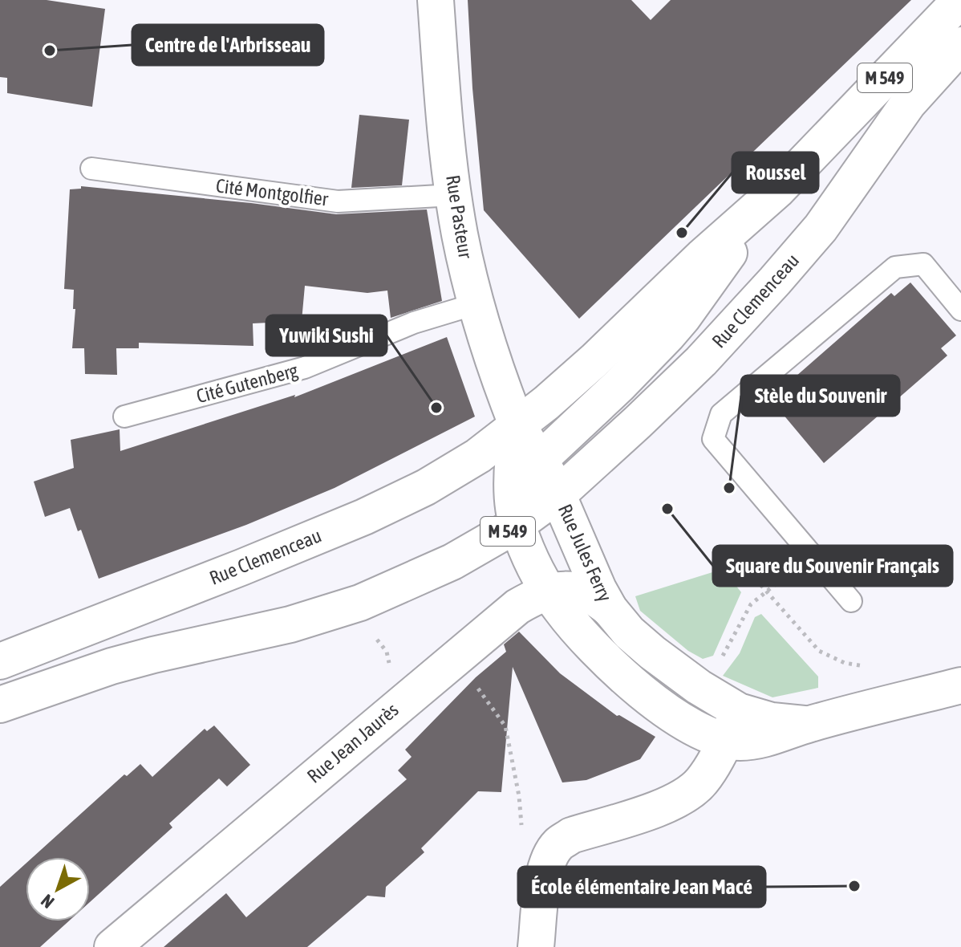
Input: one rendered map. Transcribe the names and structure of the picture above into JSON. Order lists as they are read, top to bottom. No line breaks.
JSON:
{"streets":{"main road":["M 549","Rue Pasteur","Rue Clemenceau","Rue Jules Ferry","Rue Jean Jaurès"],"lane":["Cité Montgolfier","Cité Gutenberg"]},"crossings":[["Cité Montgolfier","Rue Pasteur"],["Rue Pasteur","Rue Clemenceau"],["Rue Pasteur","Cité Gutenberg"],["Rue Pasteur","Rue Jules Ferry"],["Rue Clemenceau","Rue Jules Ferry"],["Rue Jules Ferry","Rue Jean Jaurès"]],"places":["Centre de l'Arbrisseau","Roussel","Yuwiki Sushi","Stèle du Souvenir","Square du Souvenir Français","École élémentaire Jean Macé"],"north":"bottom left"}
